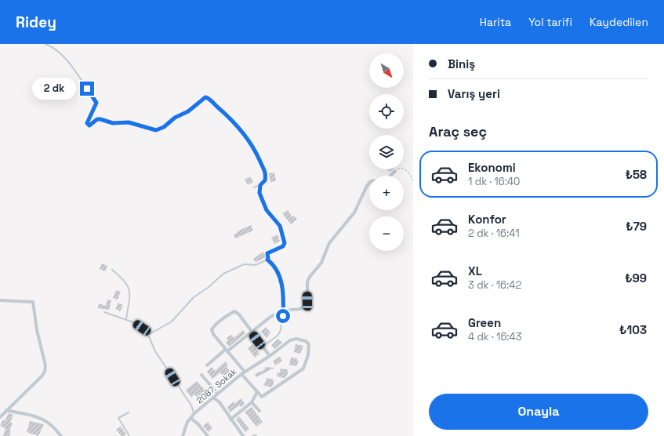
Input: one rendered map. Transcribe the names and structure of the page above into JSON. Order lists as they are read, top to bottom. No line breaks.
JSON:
{"streets":{"street":["2087. Sokak"]},"north":"bottom right","page":{"header":"Ridey","nav":["Harita","Yol tarifi","Kaydedilen"],"banner":["Biniş","Varış yeri"],"map_buttons":["+","−"],"bubble":"2 dk","heading":"Araç seç","list":[{"name":"Ekonomi","note":"1 dk · 16:40","value":"₺58"},{"name":"Konfor","note":"2 dk · 16:41","value":"₺79"},{"name":"XL","note":"3 dk · 16:42","value":"₺99"},{"name":"Green","note":"4 dk · 16:43","value":"₺103"}],"buttons":"Onayla"}}
